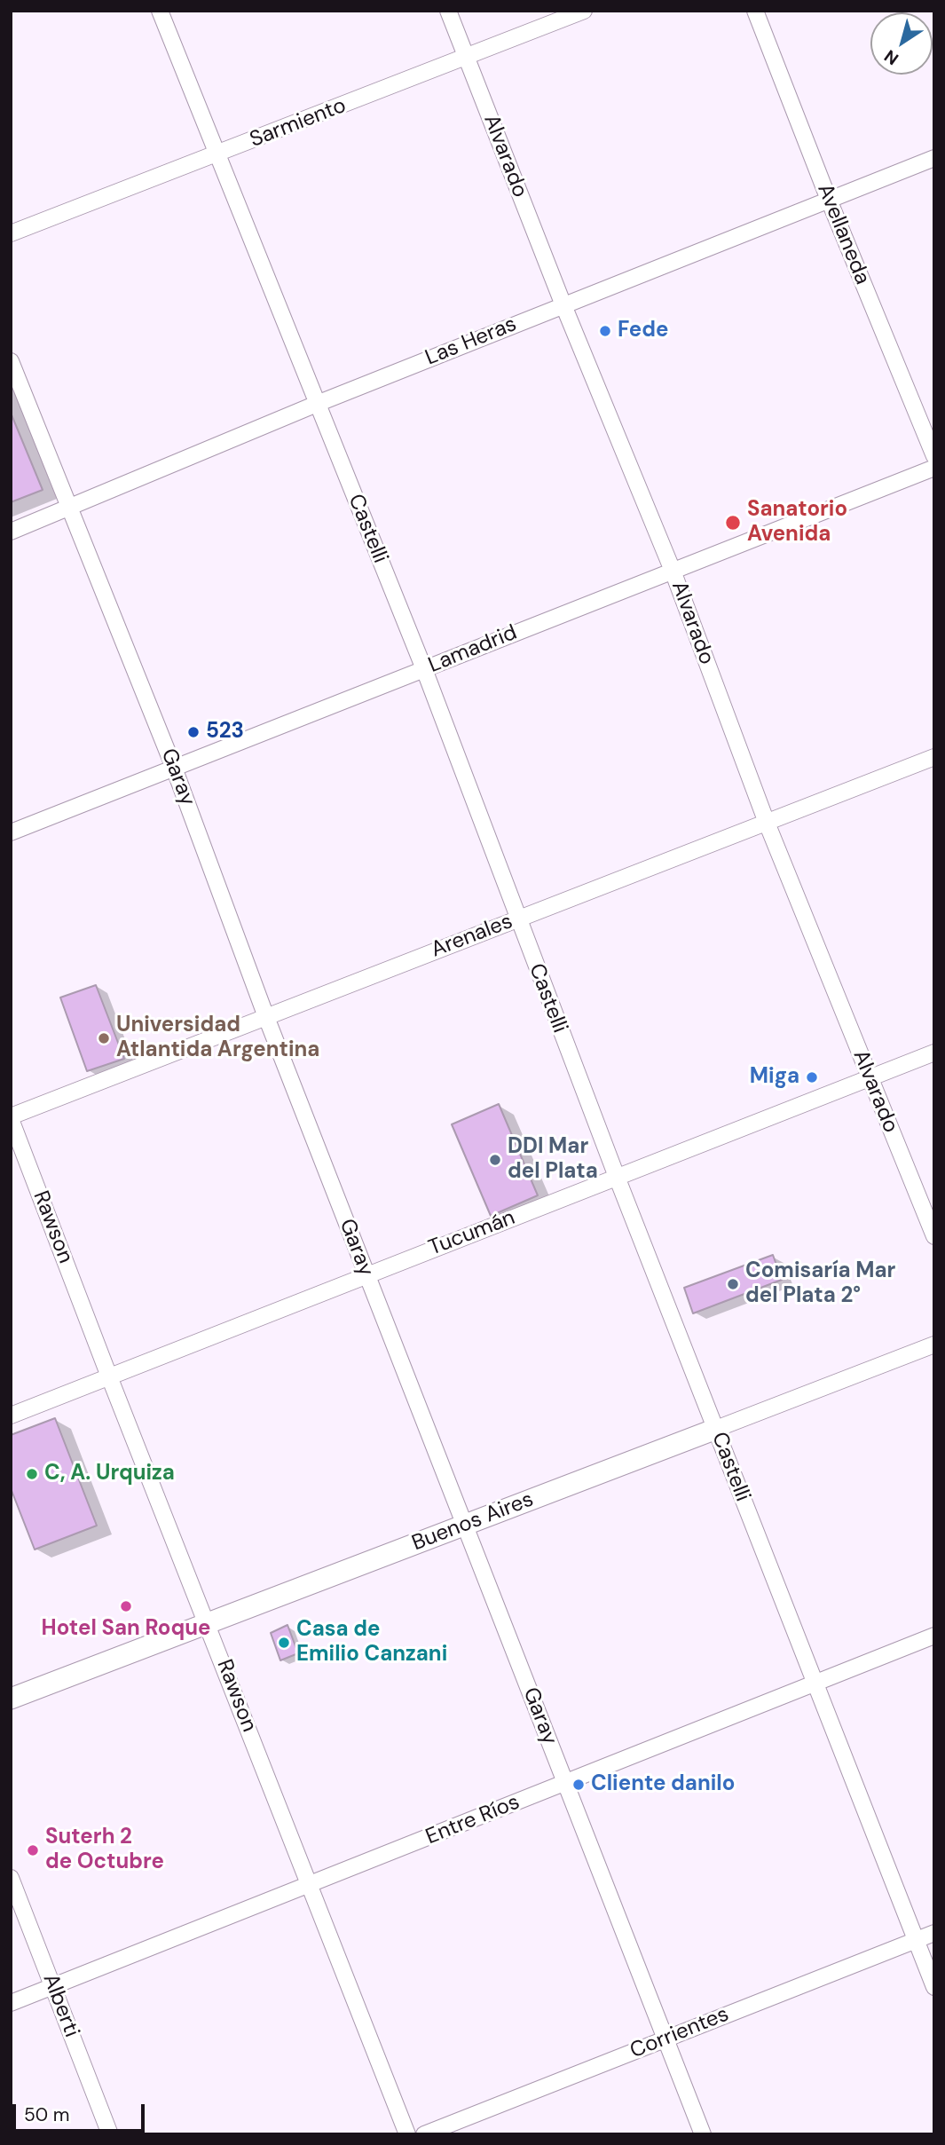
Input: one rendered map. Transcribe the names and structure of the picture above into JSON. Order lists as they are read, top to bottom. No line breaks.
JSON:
{"streets":{"street":["Sarmiento","Alvarado","Avellaneda","Las Heras","Castelli","Lamadrid","Garay","Arenales","Rawson","Tucumán","Buenos Aires","Entre Ríos","Alberti","Corrientes"]},"crossings":[["Sarmiento","Alvarado"],["Sarmiento","Castelli"],["Alvarado","Las Heras"],["Alvarado","Lamadrid"],["Alvarado","Arenales"],["Alvarado","Tucumán"],["Avellaneda","Las Heras"],["Las Heras","Castelli"],["Las Heras","Garay"],["Castelli","Lamadrid"],["Castelli","Arenales"],["Castelli","Tucumán"],["Castelli","Buenos Aires"],["Castelli","Entre Ríos"],["Castelli","Corrientes"],["Lamadrid","Garay"],["Garay","Arenales"],["Garay","Tucumán"],["Garay","Buenos Aires"],["Garay","Entre Ríos"],["Garay","Corrientes"],["Arenales","Rawson"],["Rawson","Tucumán"],["Rawson","Buenos Aires"],["Rawson","Entre Ríos"],["Entre Ríos","Alberti"]],"places":["Fede","Sanatorio Avenida","523","Universidad Atlantida Argentina","Miga","DDI Mar del Plata","Comisaría Mar del Plata 2°","C, A. Urquiza","Hotel San Roque","Casa de Emilio Canzani","Cliente danilo","Suterh 2 de Octubre"],"scale_bar":"50 m","north":"bottom left"}
